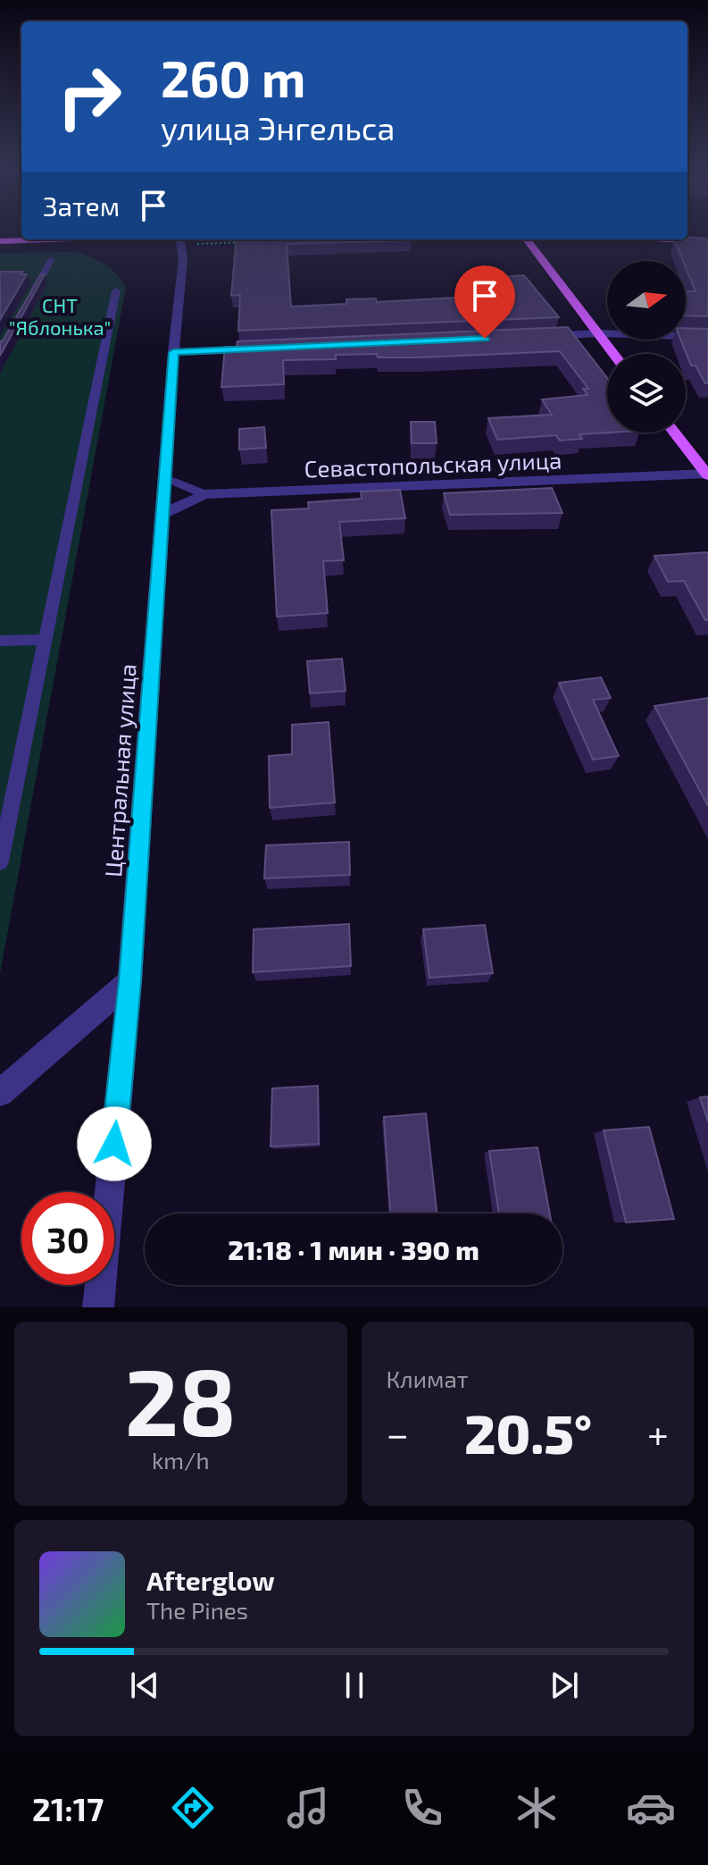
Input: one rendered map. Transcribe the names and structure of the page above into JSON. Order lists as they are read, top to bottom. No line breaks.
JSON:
{"streets":{"street":["Севастопольская улица","Центральная улица"]},"crossings":[["Севастопольская улица","Центральная улица"]],"parks":["СНТ \"Яблонька\""],"north":"right","page":{"turn":["260 m","улица Энгельса"],"then":"Затем","limit":"30","trip":"21:18 · 1 мин · 390 m","tile":[["28","km/h"],"Климат"],"heat":["−","20.5°","+"],"song":["Afterglow","The Pines"],"tabs":"21:17"}}
